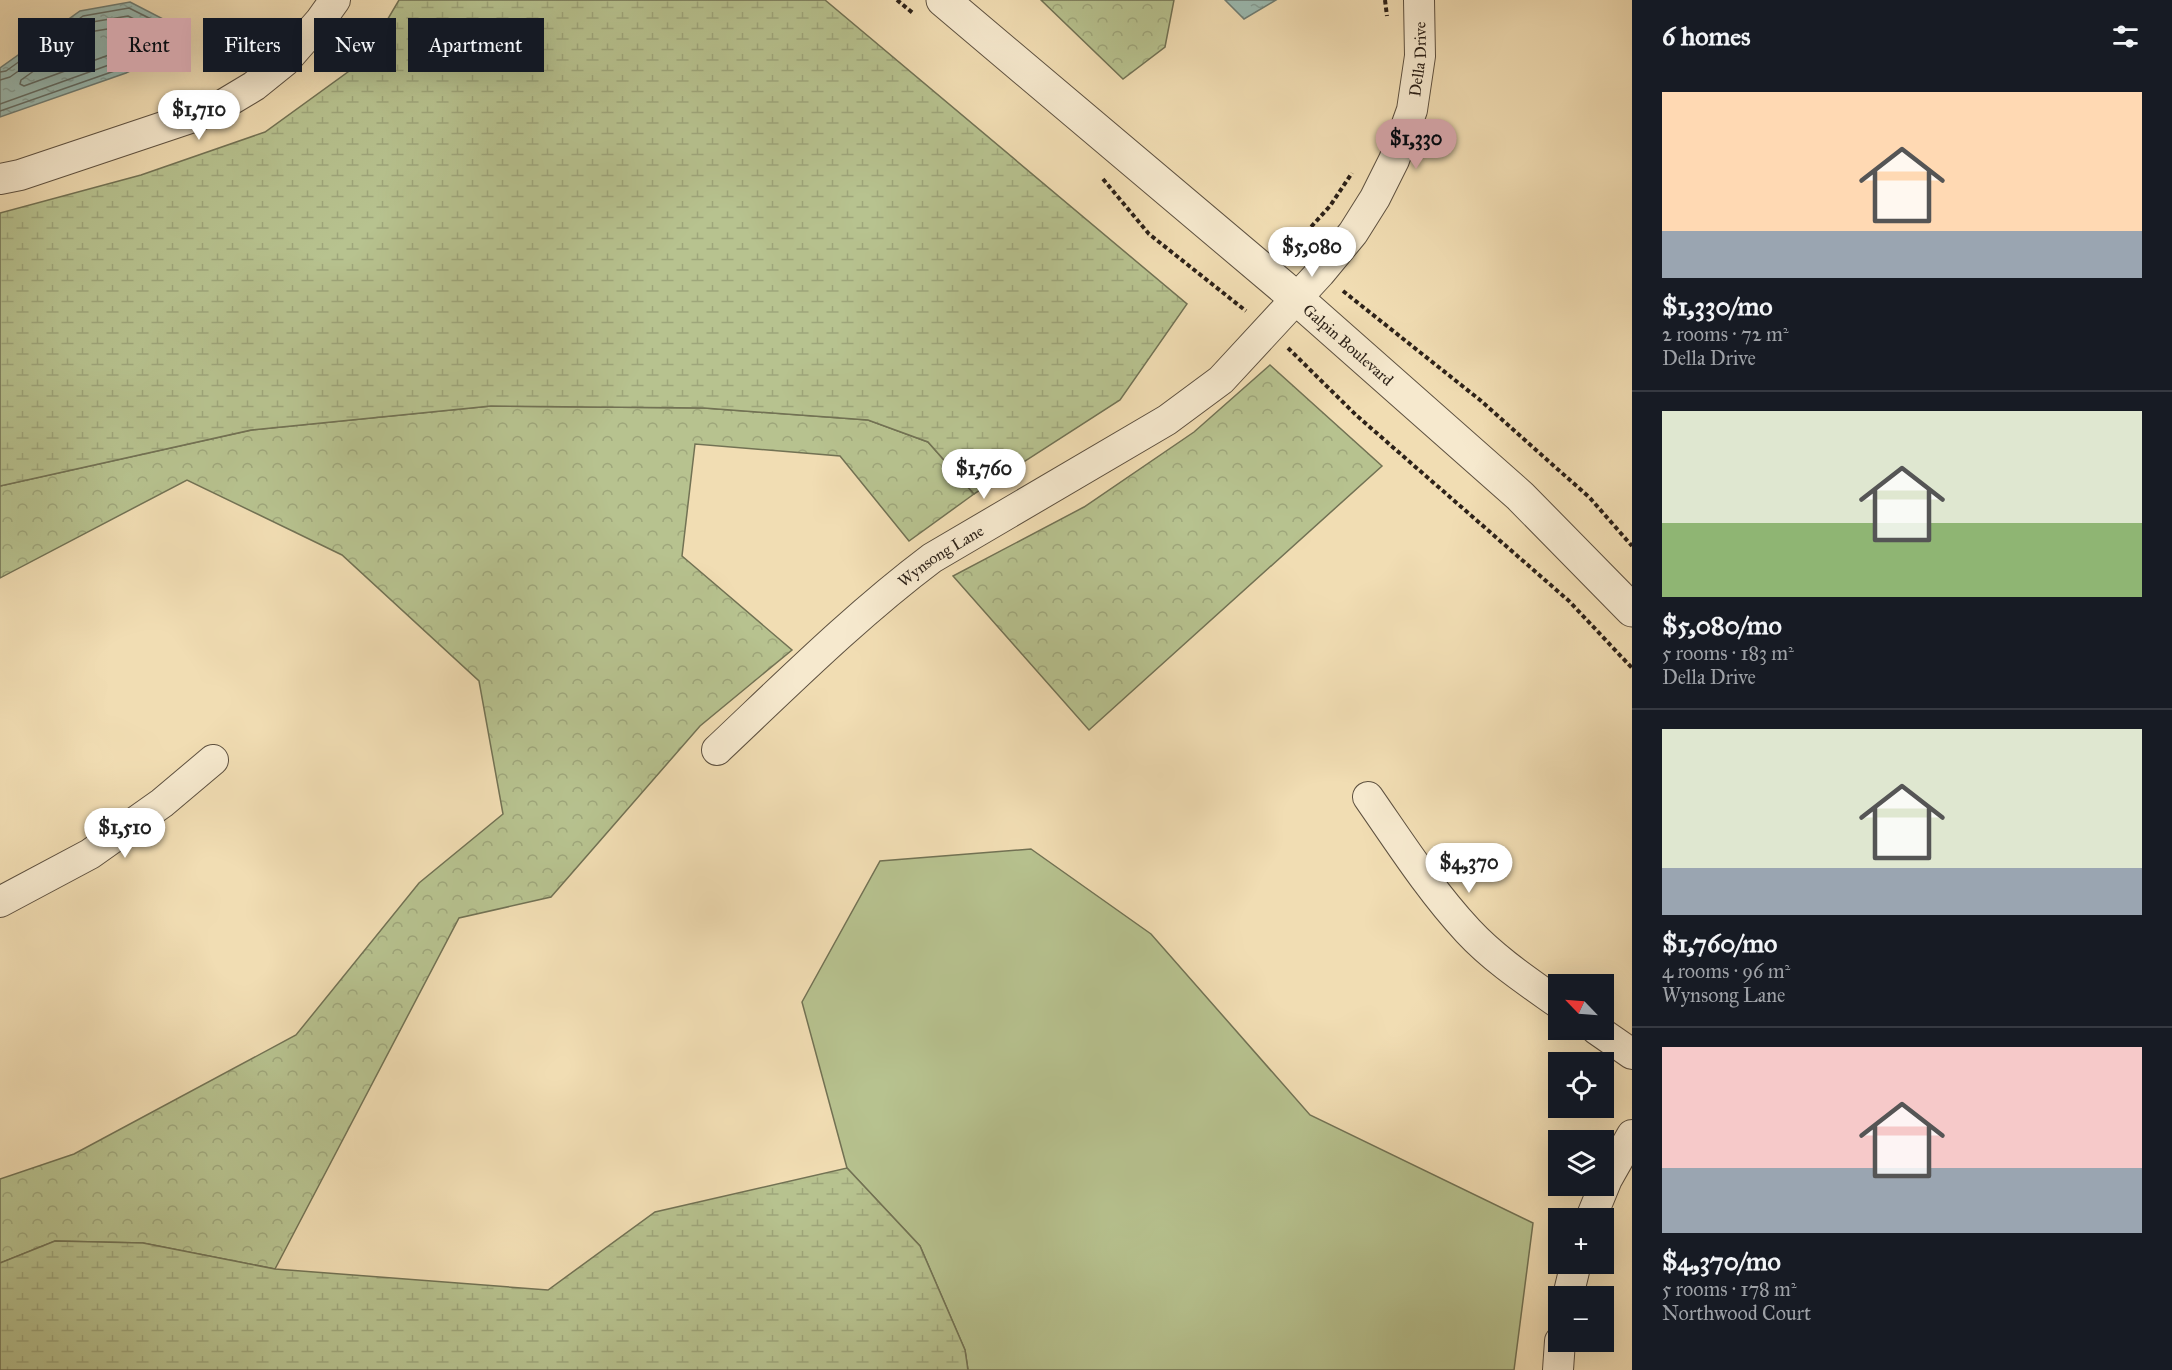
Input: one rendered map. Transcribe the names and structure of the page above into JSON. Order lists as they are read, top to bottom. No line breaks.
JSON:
{"streets":{"street":["Della Drive","Galpin Boulevard","Wynsong Lane"]},"crossings":[["Della Drive","Galpin Boulevard"],["Della Drive","Wynsong Lane"],["Galpin Boulevard","Wynsong Lane"]],"north":"top left","page":{"heading":"6 homes","chip":["Buy","Rent","Filters","New","Apartment"],"list":[{"name":"$1,330/mo","note":"2 rooms · 72 m² · Della Drive"},{"name":"$5,080/mo","note":"5 rooms · 183 m² · Della Drive"},{"name":"$1,760/mo","note":"4 rooms · 96 m² · Wynsong Lane"},{"name":"$4,370/mo","note":"5 rooms · 178 m² · Northwood Court"}],"price":["$1,710","$1,330","$5,080","$1,760","$1,510","$4,370"],"map_buttons":["+","−"]}}
